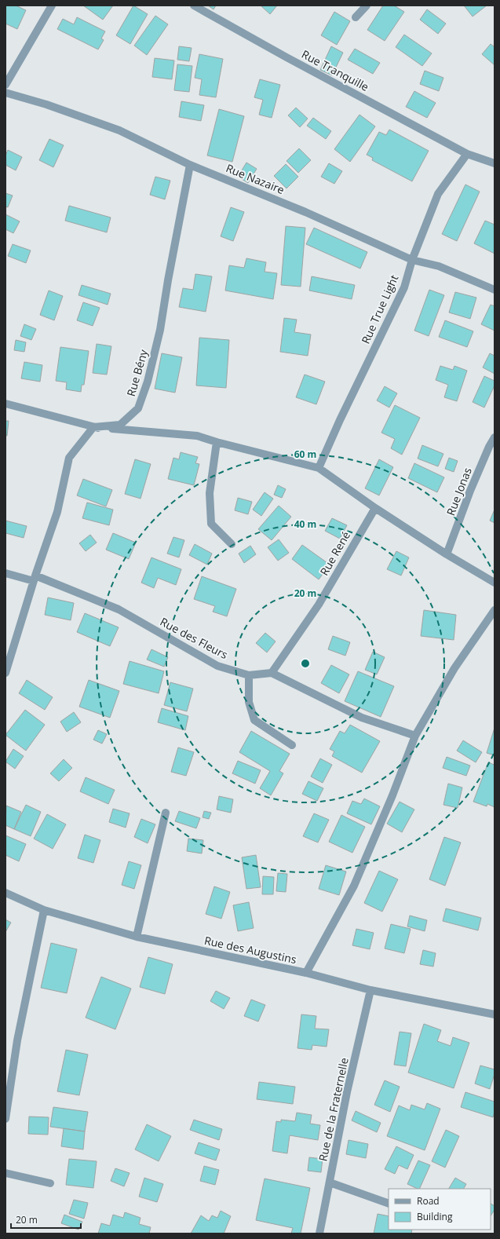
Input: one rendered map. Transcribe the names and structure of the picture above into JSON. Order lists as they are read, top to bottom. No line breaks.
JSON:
{"streets":{"street":["Rue Tranquille","Rue Nazaire","Rue True Light","Rue Bény","Rue Jonas","Rue René","Rue des Fleurs","Rue des Augustins","Rue de la Fraternelle"]},"crossings":[["Rue Tranquille","Rue True Light"],["Rue Nazaire","Rue True Light"],["Rue Nazaire","Rue Bény"],["Rue René","Rue des Fleurs"],["Rue des Augustins","Rue de la Fraternelle"]],"legend":["Road","Building"],"scale_bar":"20 m","rings":["60 m","40 m","20 m"]}
